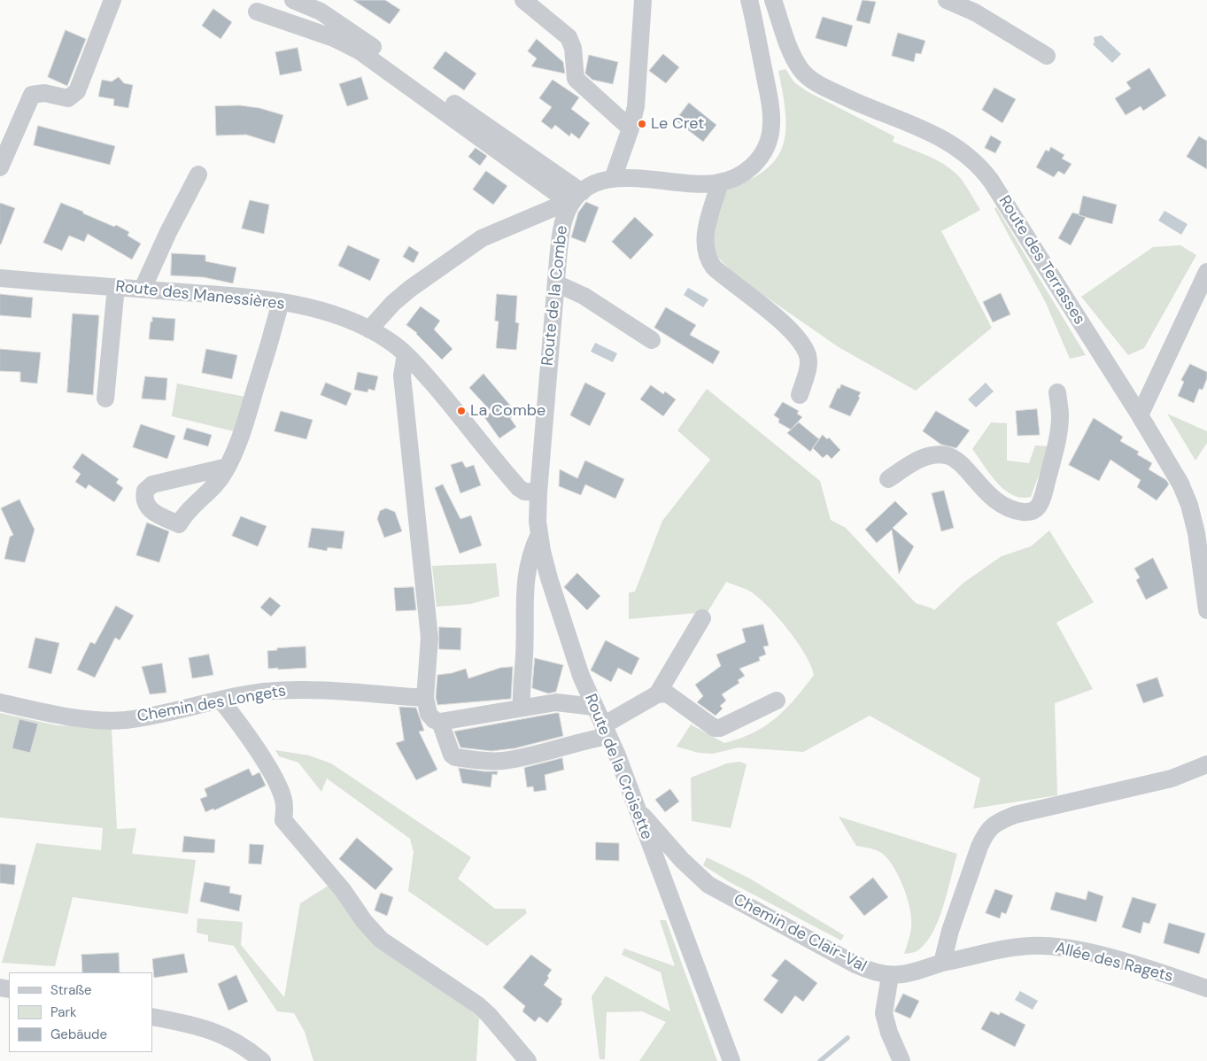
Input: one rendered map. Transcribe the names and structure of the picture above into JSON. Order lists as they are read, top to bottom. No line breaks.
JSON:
{"streets":{"street":["Route des Terrasses","Route des Manessières","Route de la Combe","Chemin des Longets","Route de la Croisette","Chemin de Clair-Val","Allée des Ragets"]},"crossings":[["Route des Manessières","Route de la Combe"],["Route des Manessières","Route de la Croisette"],["Route de la Combe","Route de la Croisette"],["Route de la Croisette","Chemin de Clair-Val"],["Chemin de Clair-Val","Allée des Ragets"]],"places":["Le Cret","La Combe"],"legend":["Straße","Park","Gebäude"]}
